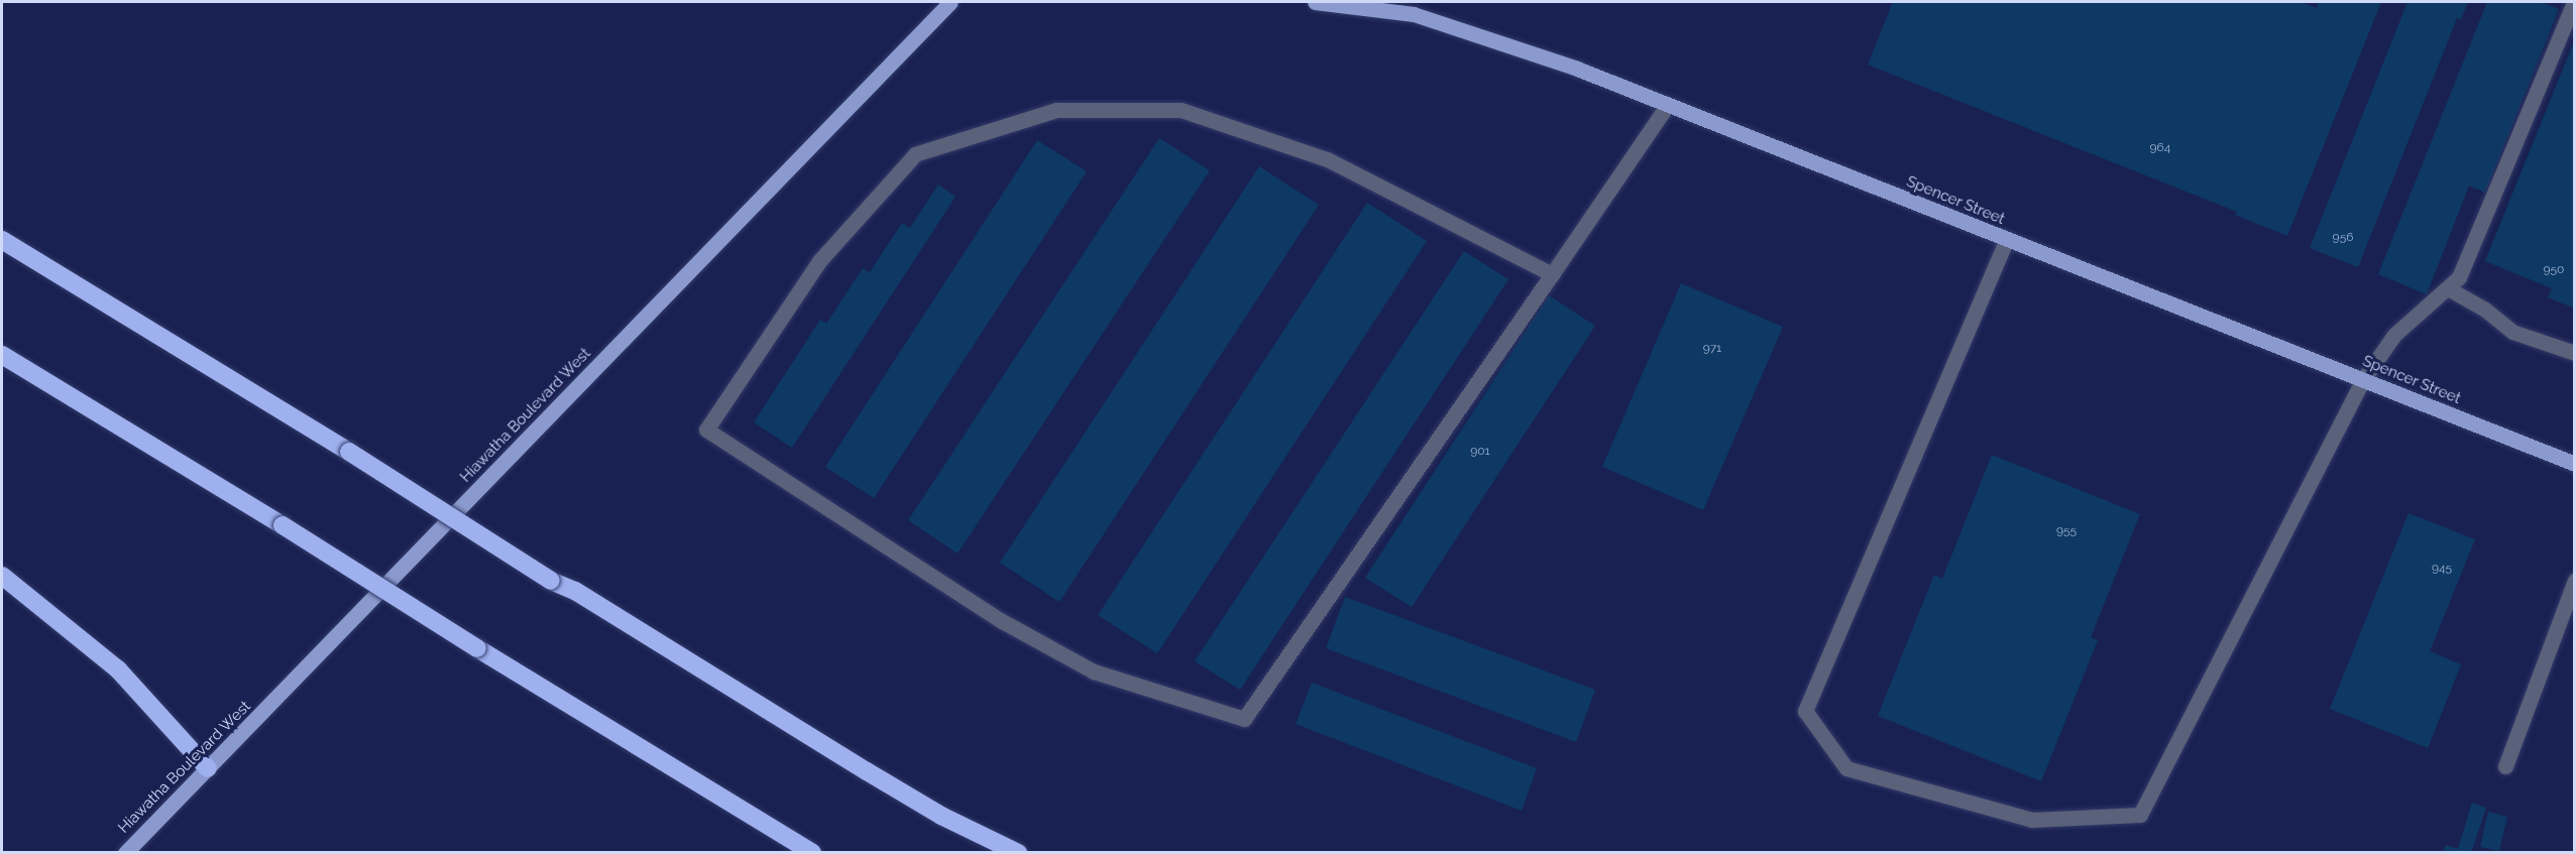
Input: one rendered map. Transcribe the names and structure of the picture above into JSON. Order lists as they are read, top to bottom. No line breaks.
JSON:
{"streets":{"main road":["Spencer Street","Hiawatha Boulevard West"]},"house_numbers":["964","956","950","971","901","955","945"]}
